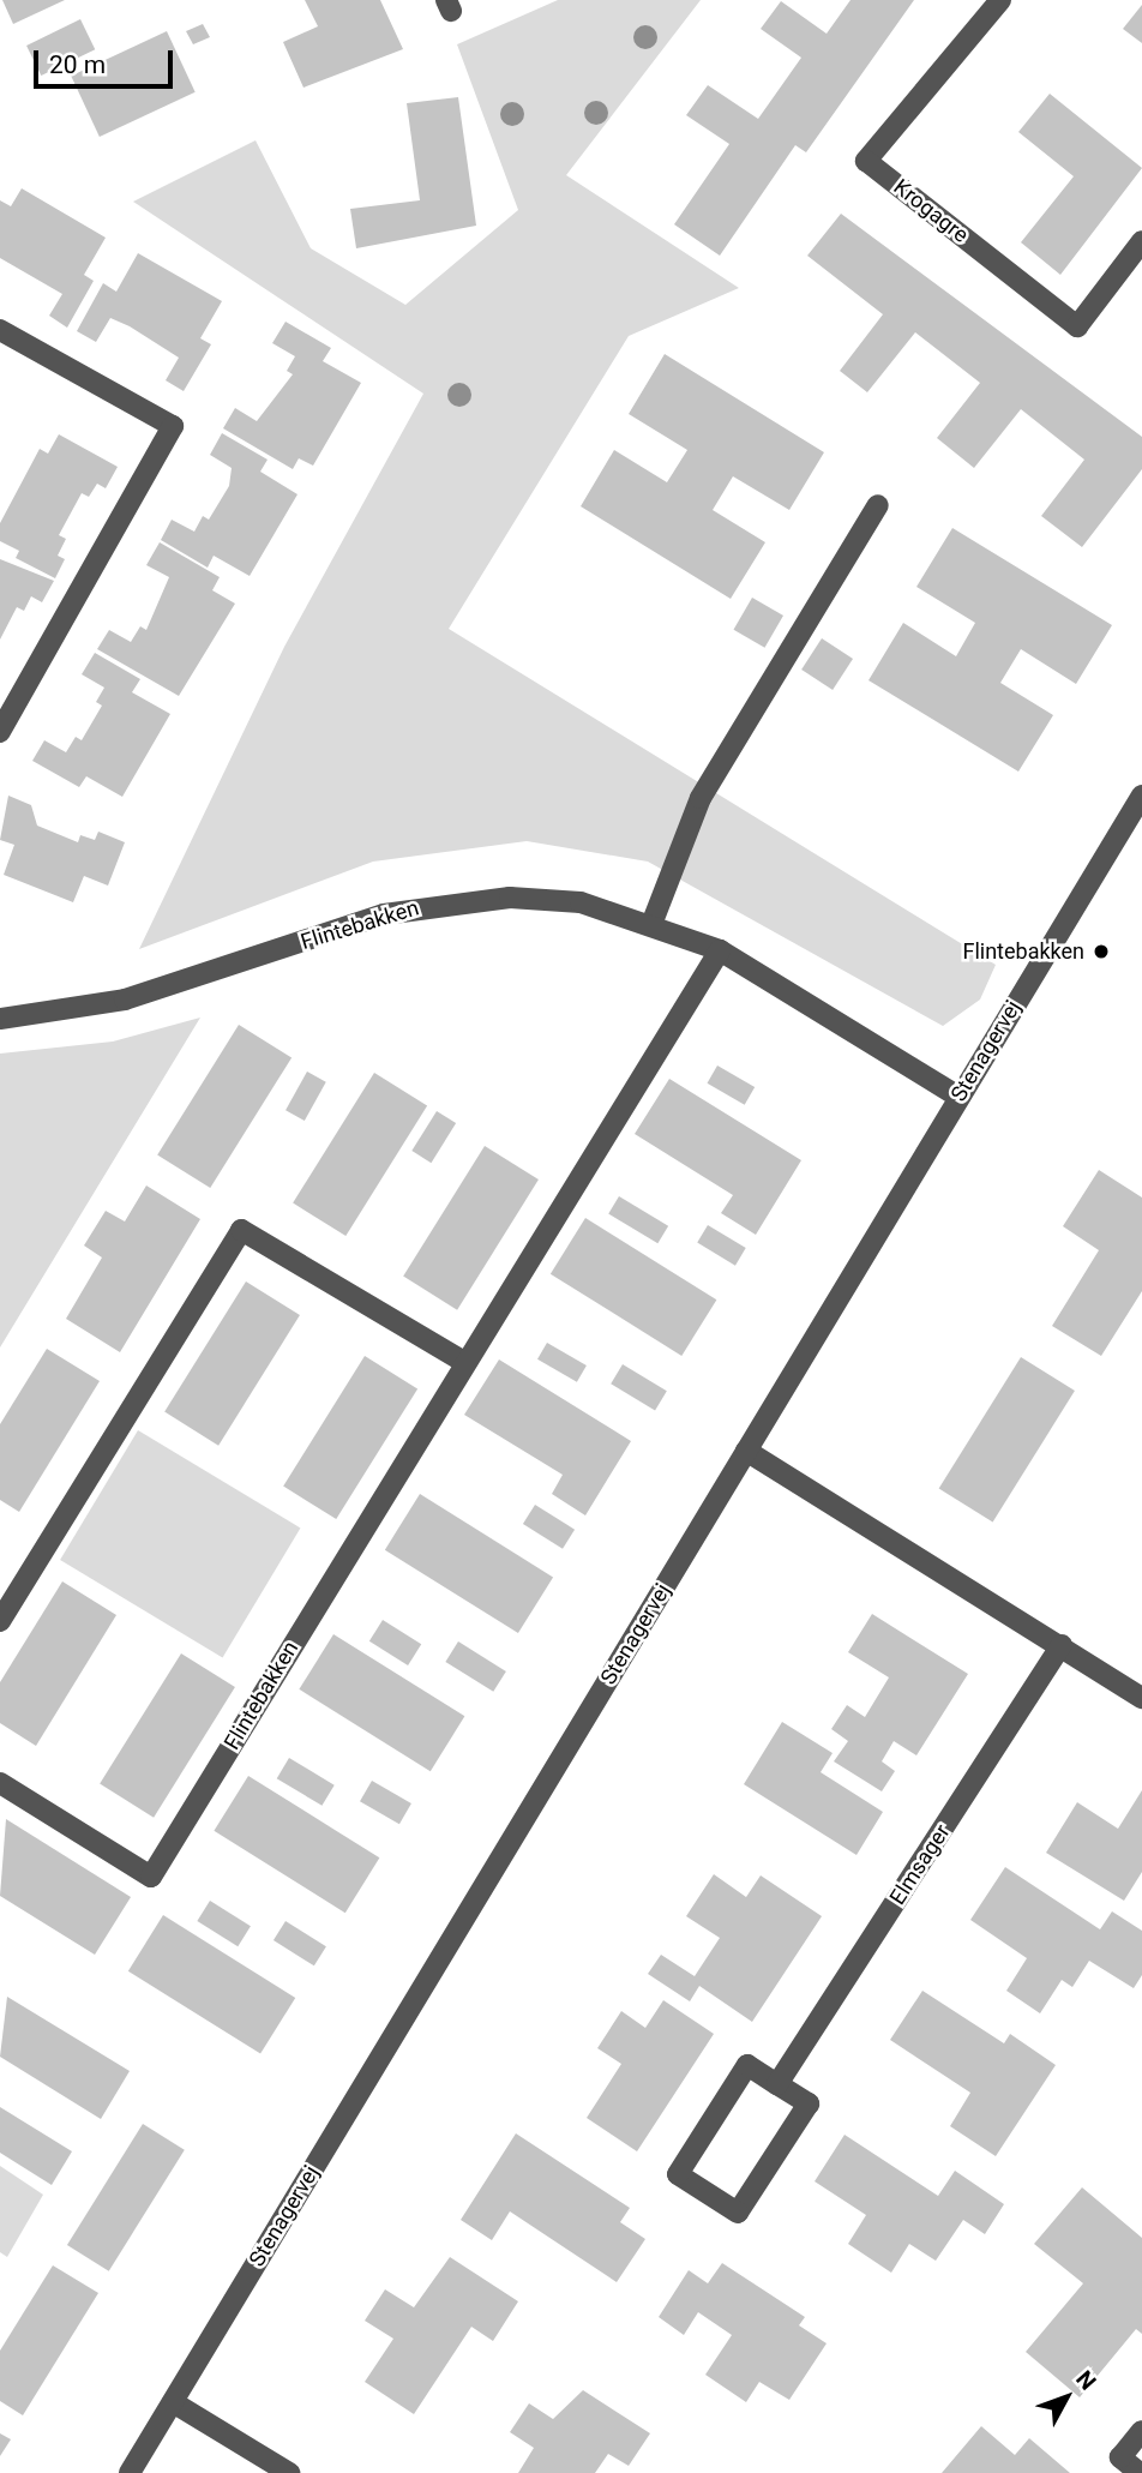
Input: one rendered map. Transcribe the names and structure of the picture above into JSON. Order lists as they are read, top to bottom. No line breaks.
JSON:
{"streets":{"street":["Krogagre","Flintebakken","Stenagervej","Elmsager"]},"crossings":[["Flintebakken","Stenagervej"]],"places":["Flintebakken"],"scale_bar":"20 m","north":"top right"}
